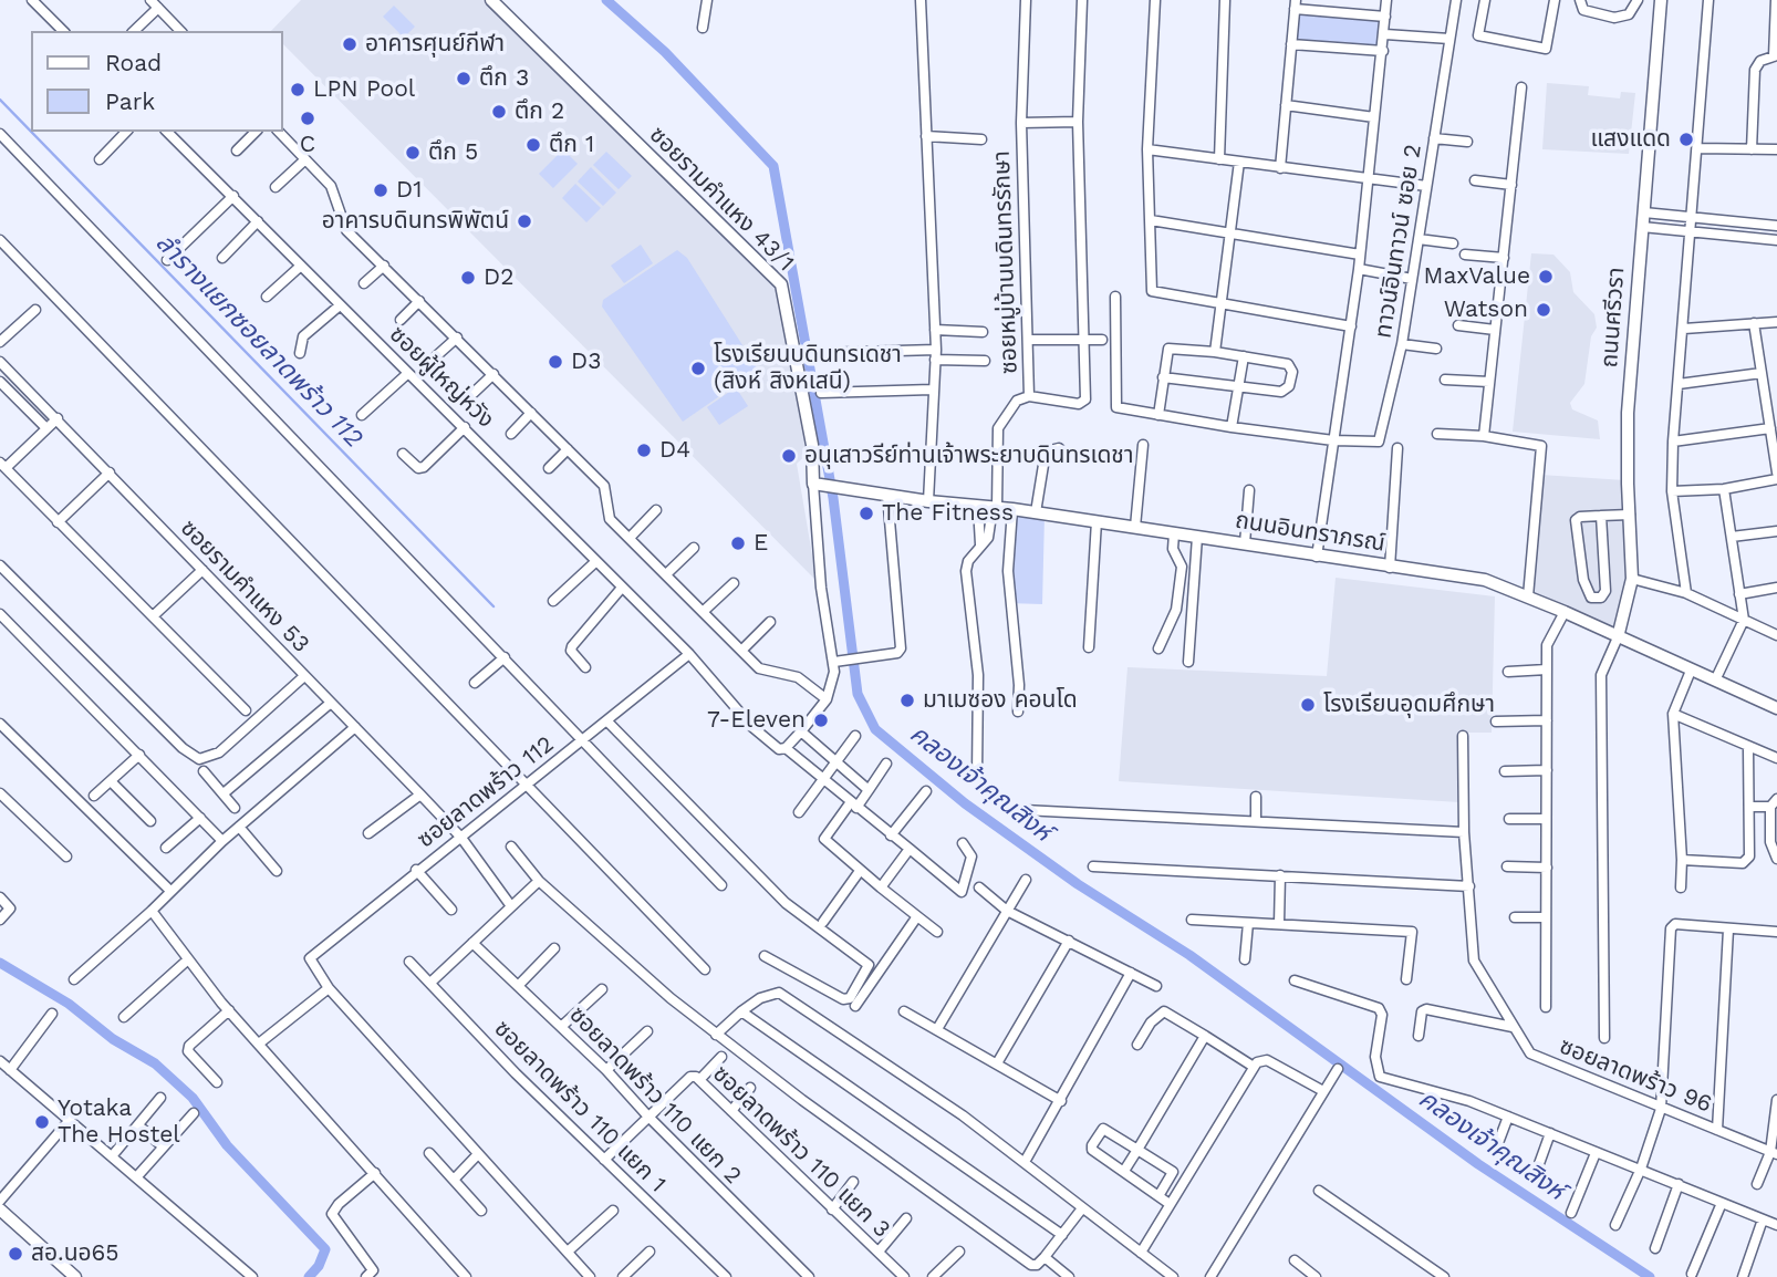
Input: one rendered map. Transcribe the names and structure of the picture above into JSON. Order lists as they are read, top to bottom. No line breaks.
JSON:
{"streets":{"street":["ซอยรามคำแหง 43/1","ทาวน์อินทาวน์ ซอย 2","ซอยหมู่บ้านบดินทรรักษา","ถนนศรีวรา","ซอยผู้ใหญ่หวัง","ถนนอินทราภรณ์","ซอยรามคำแหง 53","ซอยลาดพร้าว 112","ซอยลาดพร้าว 96","ซอยลาดพร้าว 110 แยก 2","ซอยลาดพร้าว 110 แยก 1","ซอยลาดพร้าว 110 แยก 3"]},"crossings":[["ซอยรามคำแหง 43/1","ถนนอินทราภรณ์"],["ซอยหมู่บ้านบดินทรรักษา","ถนนอินทราภรณ์"],["ถนนศรีวรา","ถนนอินทราภรณ์"],["ซอยผู้ใหญ่หวัง","ซอยลาดพร้าว 112"],["ซอยรามคำแหง 53","ซอยลาดพร้าว 112"],["ซอยลาดพร้าว 110 แยก 2","ซอยลาดพร้าว 110 แยก 3"],["ซอยลาดพร้าว 110 แยก 1","ซอยลาดพร้าว 110 แยก 3"]],"water":["ลำรางแยกซอยลาดพร้าว 112","คลองเจ้าคุณสิงห์"],"places":["อาคารศุนย์กีฬา","ตึก 3","LPN Pool","ตึก 2","C","แสงแดด","ตึก 1","ตึก 5","D1","อาคารบดินทรพิพัตน์","MaxValue","D2","Watson","D3","โรงเรียนบดินทรเดชา (สิงห์ สิงหเสนี)","D4","อนุเสาวรีย์ท่านเจ้าพระยาบดินทรเดชา","The Fitness","E","มาเมซอง คอนโด","โรงเรียนอุดมศึกษา","7-Eleven","Yotaka The Hostel","สอ.นอ65"],"legend":["Road","Park"]}
